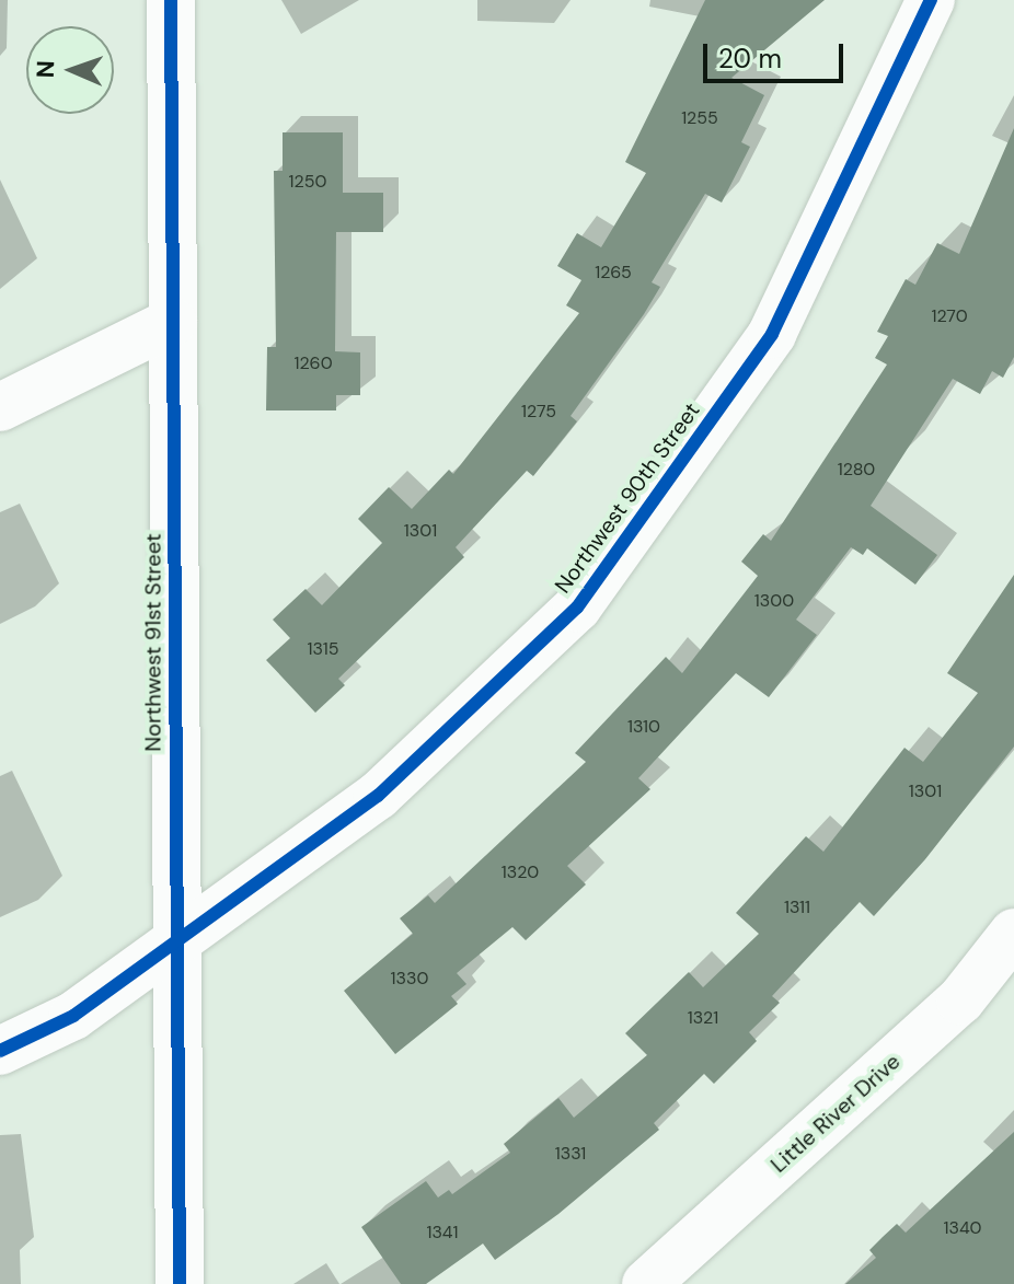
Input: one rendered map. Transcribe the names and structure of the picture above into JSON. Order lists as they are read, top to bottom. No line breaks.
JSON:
{"streets":{"street":["Northwest 90th Street","Northwest 91st Street","Little River Drive"]},"crossings":[["Northwest 90th Street","Northwest 91st Street"]],"house_numbers":["1255","1250","1265","1270","1260","1275","1280","1301","1300","1315","1310","1301","1320","1311","1330","1321","1331","1340","1341"],"scale_bar":"20 m","north":"left"}
